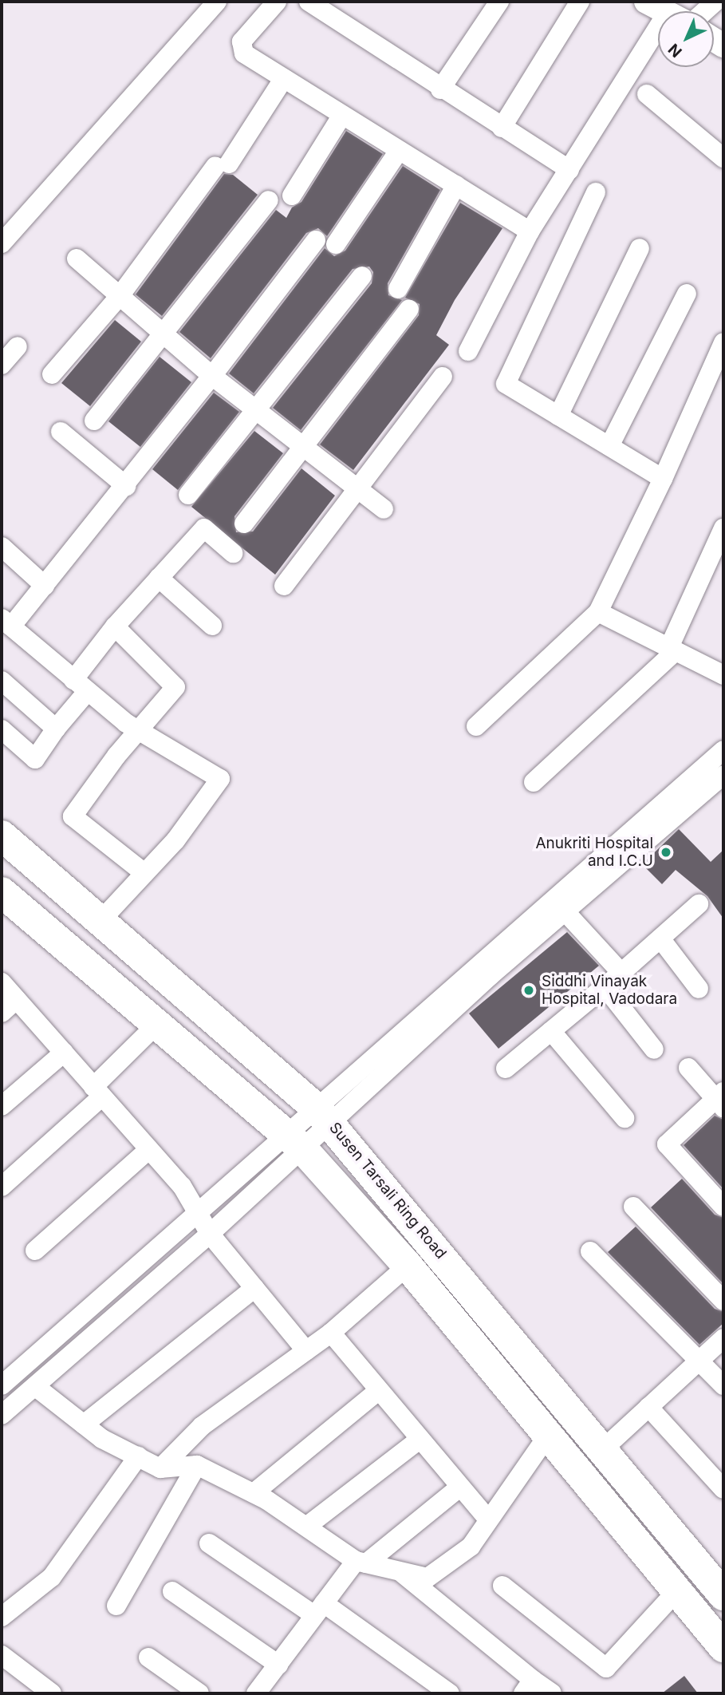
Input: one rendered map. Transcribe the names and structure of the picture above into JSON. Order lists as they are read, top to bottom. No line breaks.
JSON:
{"streets":{"main road":["Susen Tarsali Ring Road"]},"places":["Anukriti Hospital and I.C.U","Siddhi Vinayak Hospital, Vadodara"],"north":"bottom left"}
